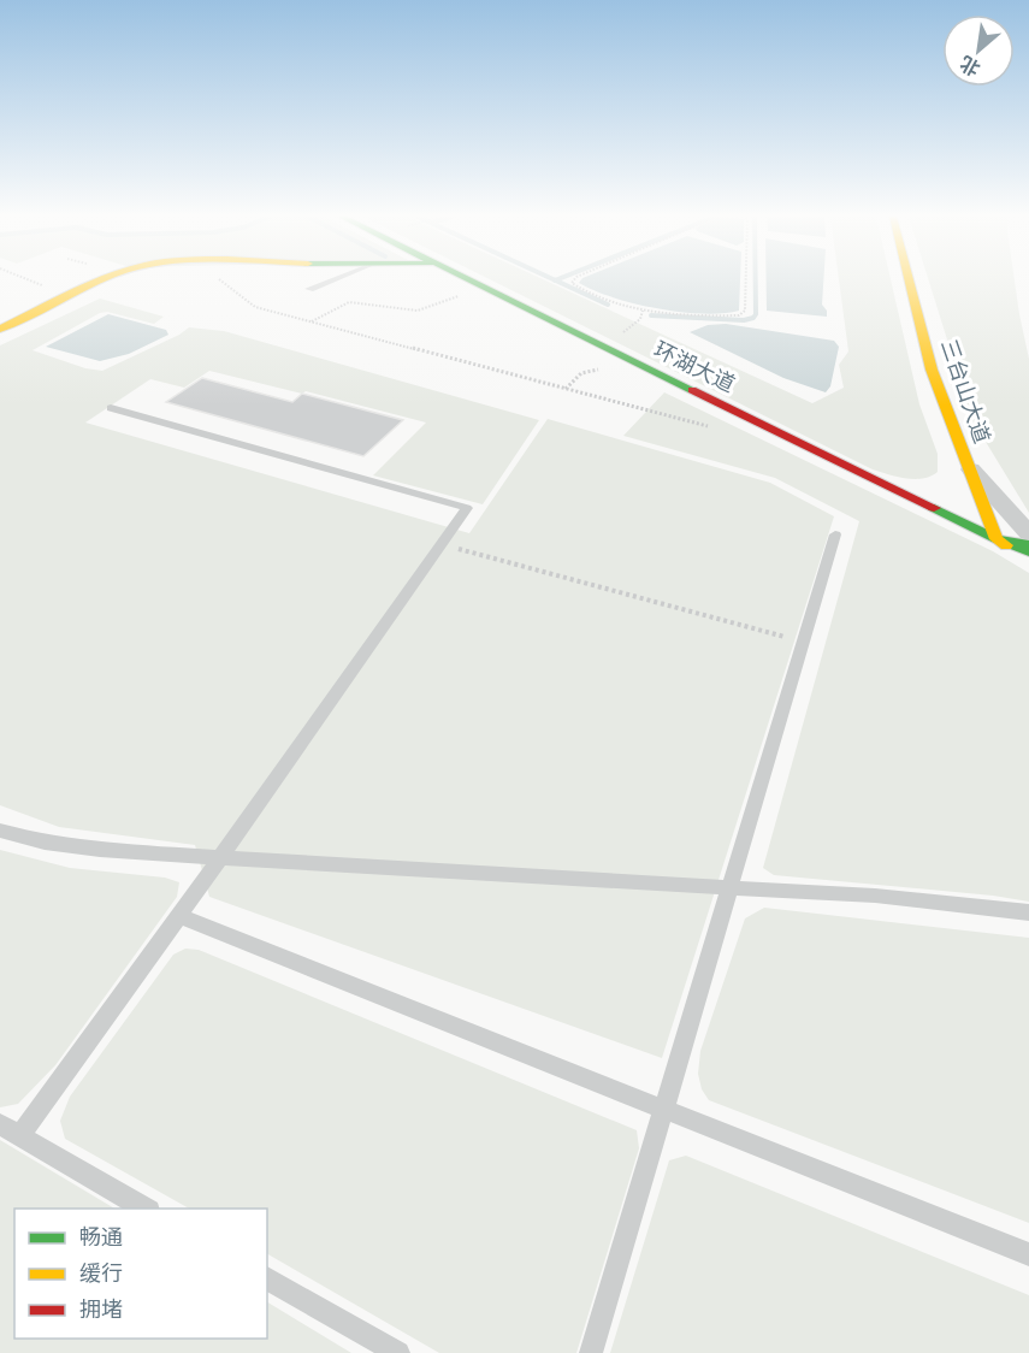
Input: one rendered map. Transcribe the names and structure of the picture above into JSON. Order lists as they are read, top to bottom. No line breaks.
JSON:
{"streets":{"street":["环湖大道","三台山大道"]},"crossings":[["环湖大道","三台山大道"]],"legend":["畅通","缓行","拥堵"],"north":"bottom left"}
